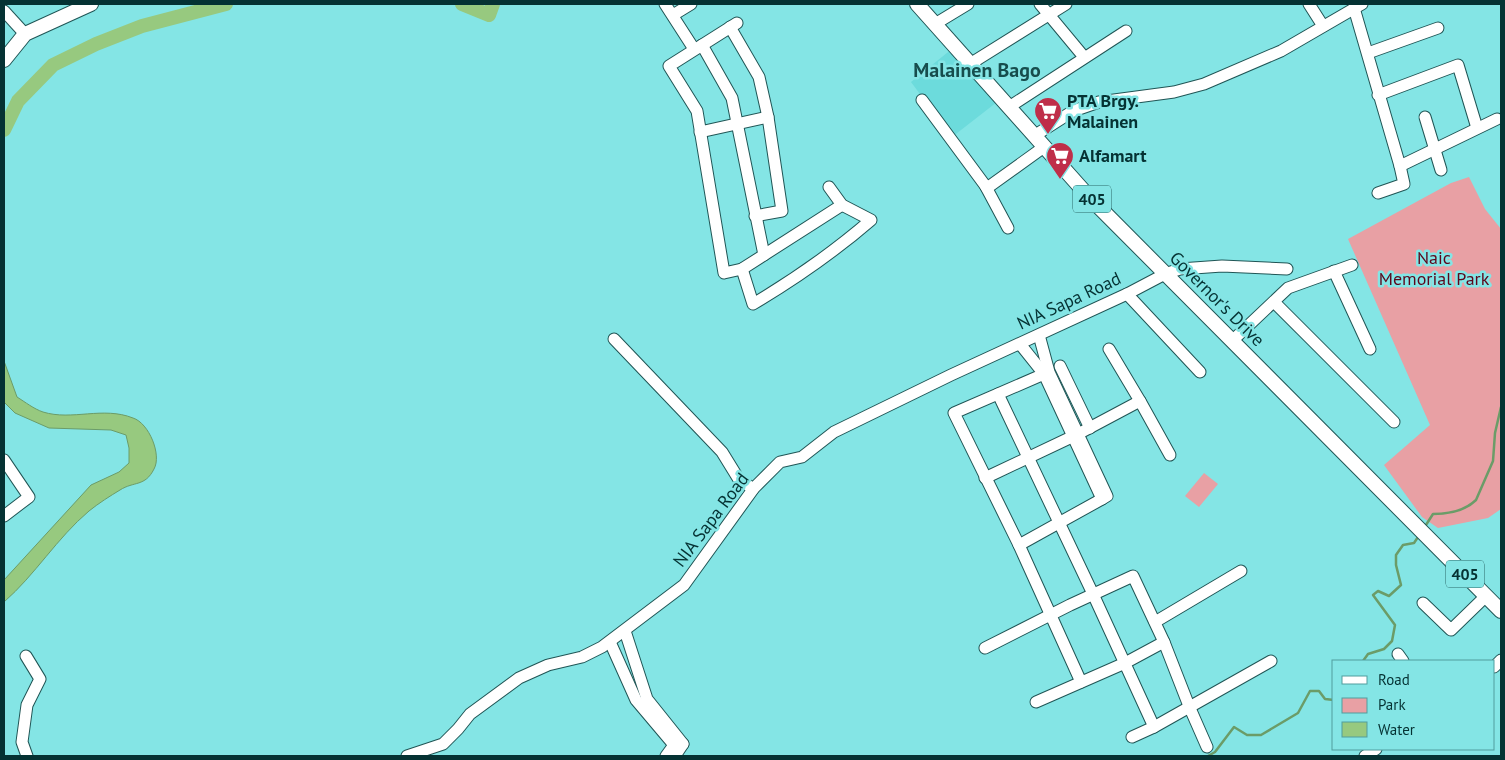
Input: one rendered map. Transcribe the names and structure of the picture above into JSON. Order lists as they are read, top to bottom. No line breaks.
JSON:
{"streets":{"main road":["405","Governor's Drive"],"street":["NIA Sapa Road"]},"crossings":[["Governor's Drive","NIA Sapa Road"]],"districts":["Malainen Bago"],"parks":["Naic Memorial Park"],"places":{"supermarket":["PTA Brgy. Malainen","Alfamart"]},"legend":["Road","Park","Water"]}
